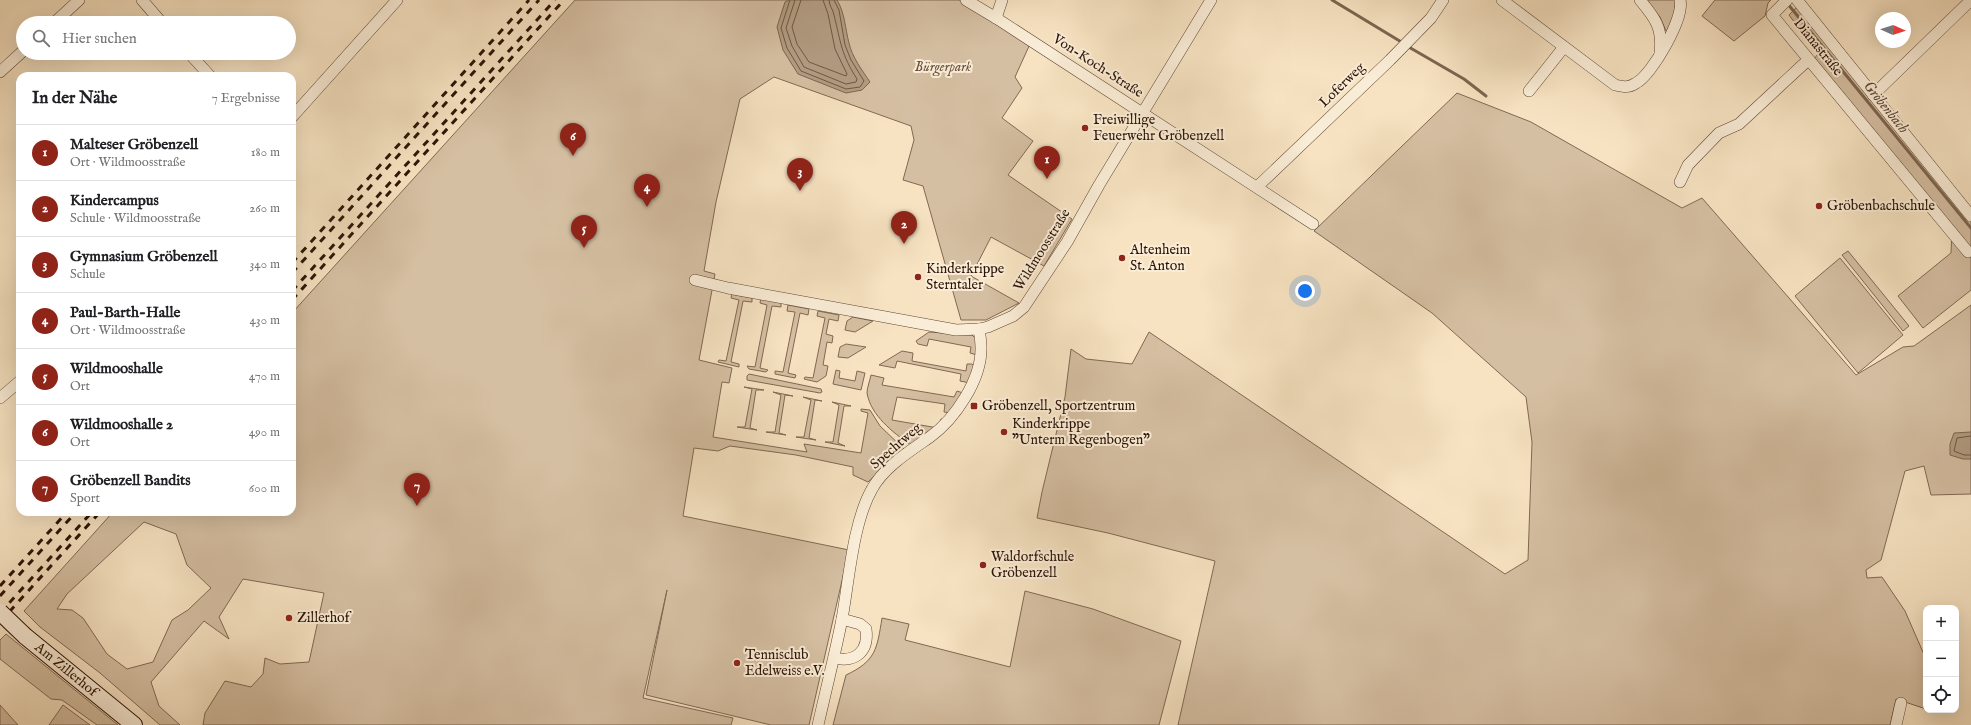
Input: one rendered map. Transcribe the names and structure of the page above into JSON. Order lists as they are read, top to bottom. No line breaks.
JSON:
{"streets":{"street":["Dianastraße","Von-Koch-Straße","Loferweg","Wildmoosstraße","Spechtweg","Am Zillerhof"]},"crossings":[["Von-Koch-Straße","Loferweg"],["Von-Koch-Straße","Wildmoosstraße"],["Wildmoosstraße","Spechtweg"]],"water":["Gröbenbach"],"parks":["Bürgerpark"],"places":{"other":["Freiwillige Feuerwehr Gröbenzell","Gröbenbachschule","Altenheim St. Anton","Kinderkrippe Sterntaler","Kinderkrippe \"Unterm Regenbogen\"","Waldorfschule Gröbenzell","Zillerhof","Tennisclub Edelweiss e.V."],"transit":["Gröbenzell, Sportzentrum"]},"north":"right","page":{"search":"Hier suchen","heading":["In der Nähe","7 Ergebnisse"],"pins":["6","1","3","4","2","5","7"],"list":[{"mark":"1","name":"Malteser Gröbenzell","note":"Ort · Wildmoosstraße","value":"180 m"},{"mark":"2","name":"Kindercampus","note":"Schule · Wildmoosstraße","value":"260 m"},{"mark":"3","name":"Gymnasium Gröbenzell","note":"Schule","value":"340 m"},{"mark":"4","name":"Paul-Barth-Halle","note":"Ort · Wildmoosstraße","value":"430 m"},{"mark":"5","name":"Wildmooshalle","note":"Ort","value":"470 m"},{"mark":"6","name":"Wildmooshalle 2","note":"Ort","value":"490 m"},{"mark":"7","name":"Gröbenzell Bandits","note":"Sport","value":"600 m"}],"map_buttons":["+","−"]}}
